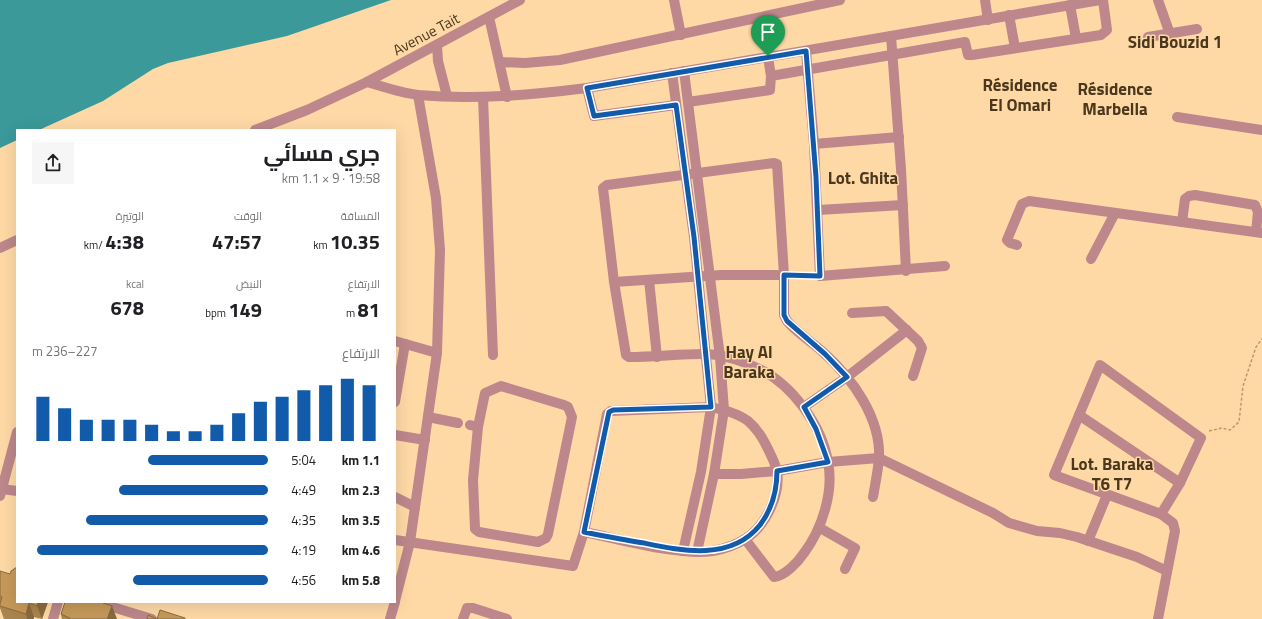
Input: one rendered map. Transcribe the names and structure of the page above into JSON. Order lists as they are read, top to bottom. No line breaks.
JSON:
{"streets":{"street":["Avenue Tait"]},"districts":["Sidi Bouzid 1","Résidence El Omari","Résidence Marbella","Lot. Ghita","Hay Al Baraka","Lot. Baraka T6 T7"],"page":{"heading":["جري مسائي","19:58 · 9 × 1.1 km"],"stats":[["المسافة","10.35 km"],["الوقت","47:57"],["الوتيرة","4:38 /km"],["الارتفاع","81 m"],["النبض","149 bpm"],["kcal","678"]],"chart":["الارتفاع","227–236 m"],"list":[{"name":"1.1 km","note":"5:04"},{"name":"2.3 km","note":"4:49"},{"name":"3.5 km","note":"4:35"},{"name":"4.6 km","note":"4:19"},{"name":"5.8 km","note":"4:56"}]}}
